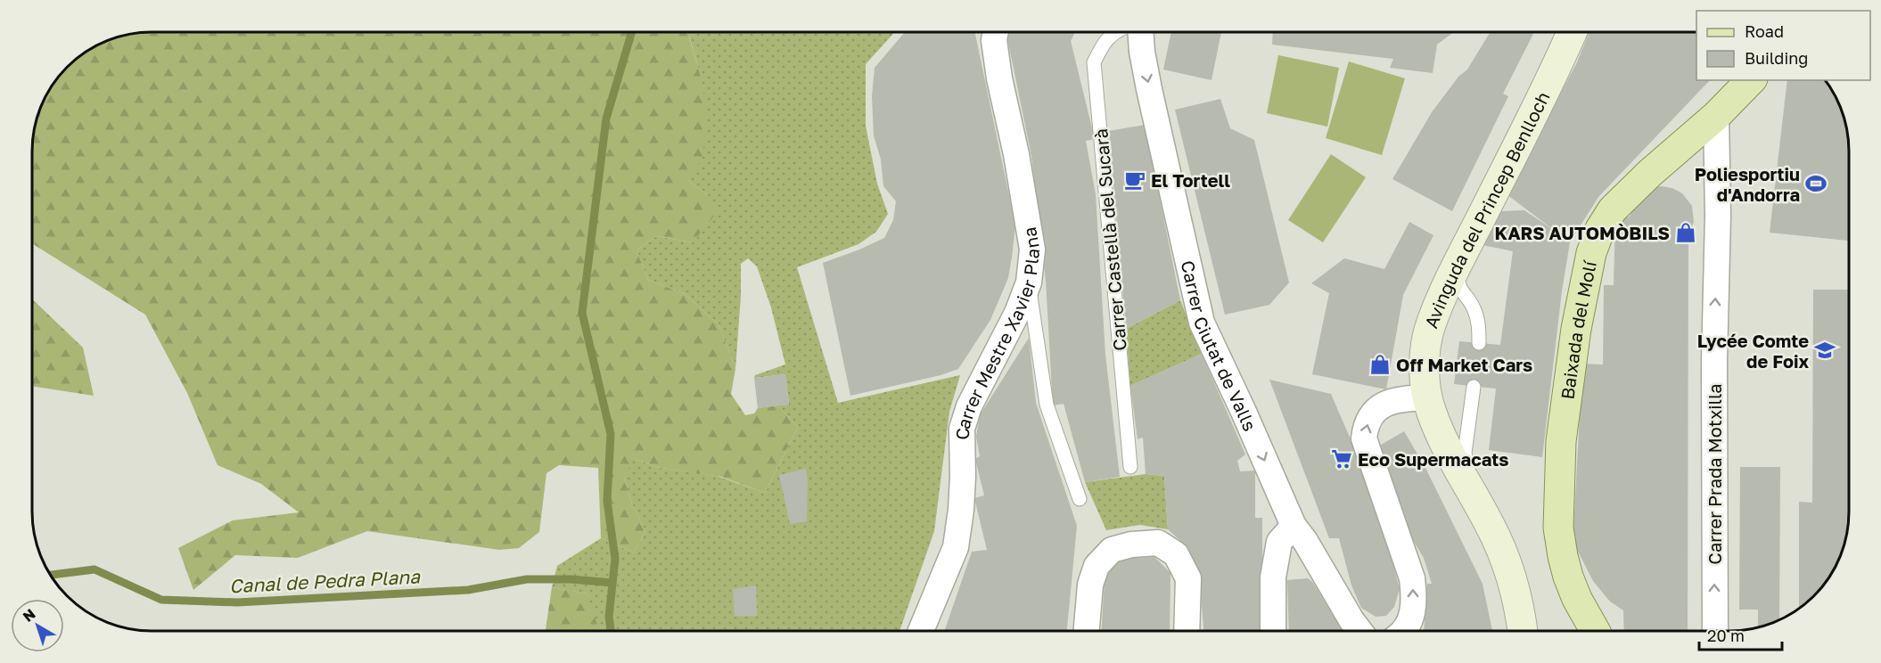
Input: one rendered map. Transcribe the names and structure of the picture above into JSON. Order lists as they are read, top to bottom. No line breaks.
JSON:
{"streets":{"main road":["Baixada del Molí"],"street":["Avinguda del Princep Benlloch","Carrer Mestre Xavier Plana","Carrer Ciutat de Valls","Carrer Prada Motxilla"],"lane":["Carrer Castellà del Sucarà"]},"crossings":[["Baixada del Molí","Carrer Prada Motxilla"]],"one_way":["Carrer Ciutat de Valls","Carrer Prada Motxilla"],"water":["Canal de Pedra Plana"],"places":{"cafe":["El Tortell"],"sports":["Poliesportiu d'Andorra"],"shop":["KARS AUTOMÒBILS","Off Market Cars"],"school or university":["Lycée Comte de Foix"],"supermarket":["Eco Supermacats"]},"legend":["Road","Building"],"scale_bar":"20 m","north":"top left"}
